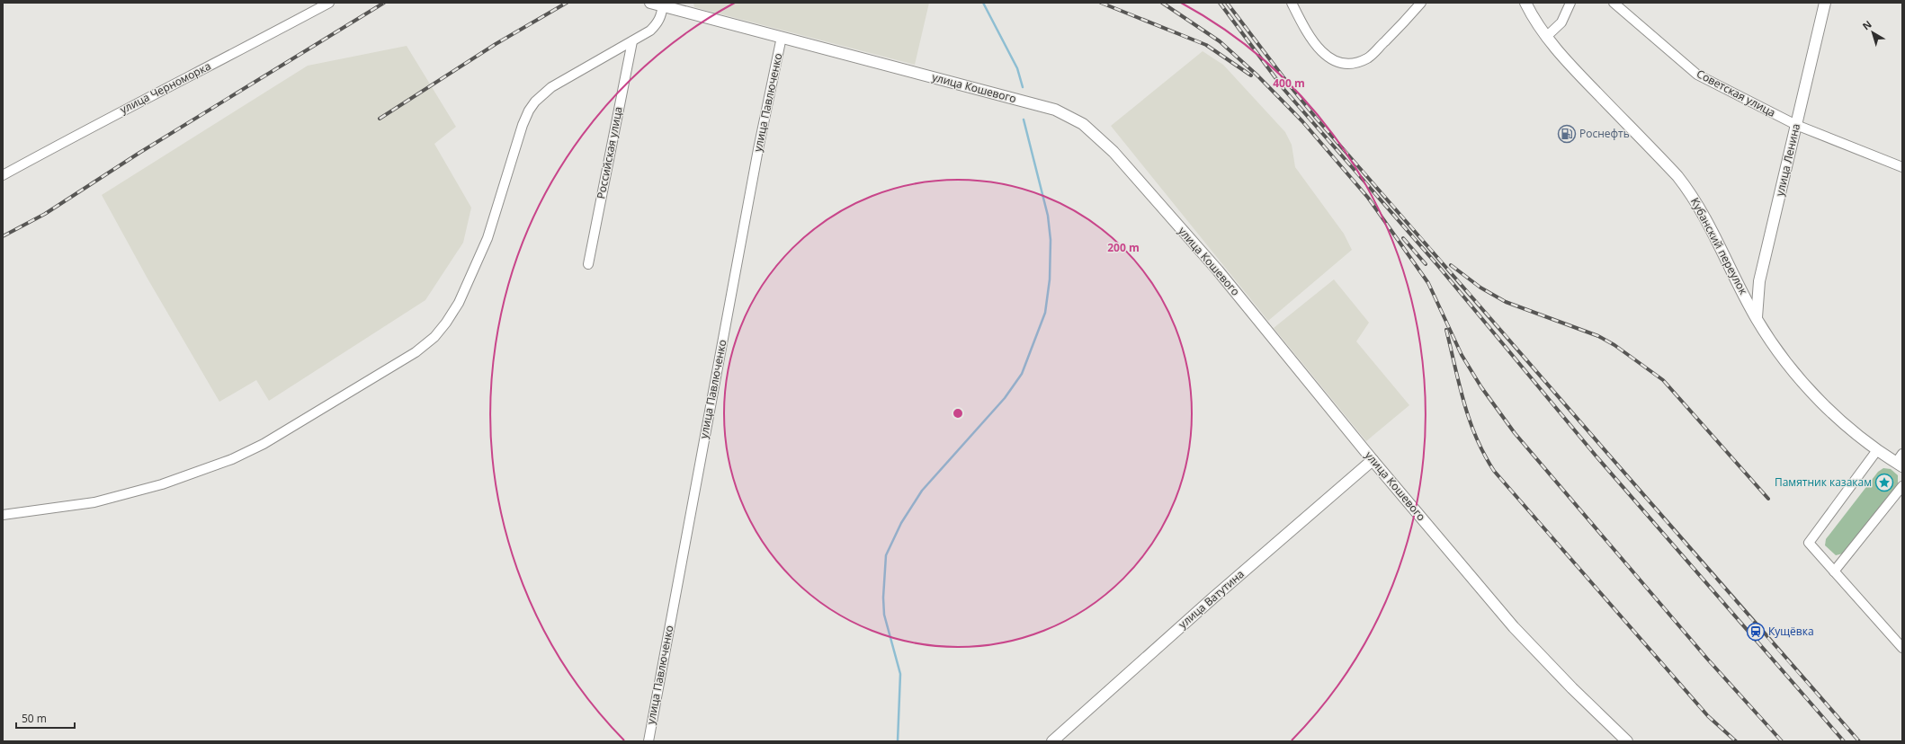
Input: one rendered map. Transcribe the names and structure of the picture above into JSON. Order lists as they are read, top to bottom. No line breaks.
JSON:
{"streets":{"street":["улица Черноморка","улица Кошевого","Советская улица","улица Павлюченко","Российская улица","улица Ленина","Кубанский переулок","улица Ватутина"]},"crossings":[["улица Кошевого","улица Павлюченко"],["улица Кошевого","улица Ватутина"],["Советская улица","улица Ленина"],["улица Ленина","Кубанский переулок"]],"places":{"fuel station":["Роснефть"],"place":["Памятник казакам"],"station":["Кущёвка"]},"scale_bar":"50 m","north":"top left","rings":["400 m","200 m"]}
